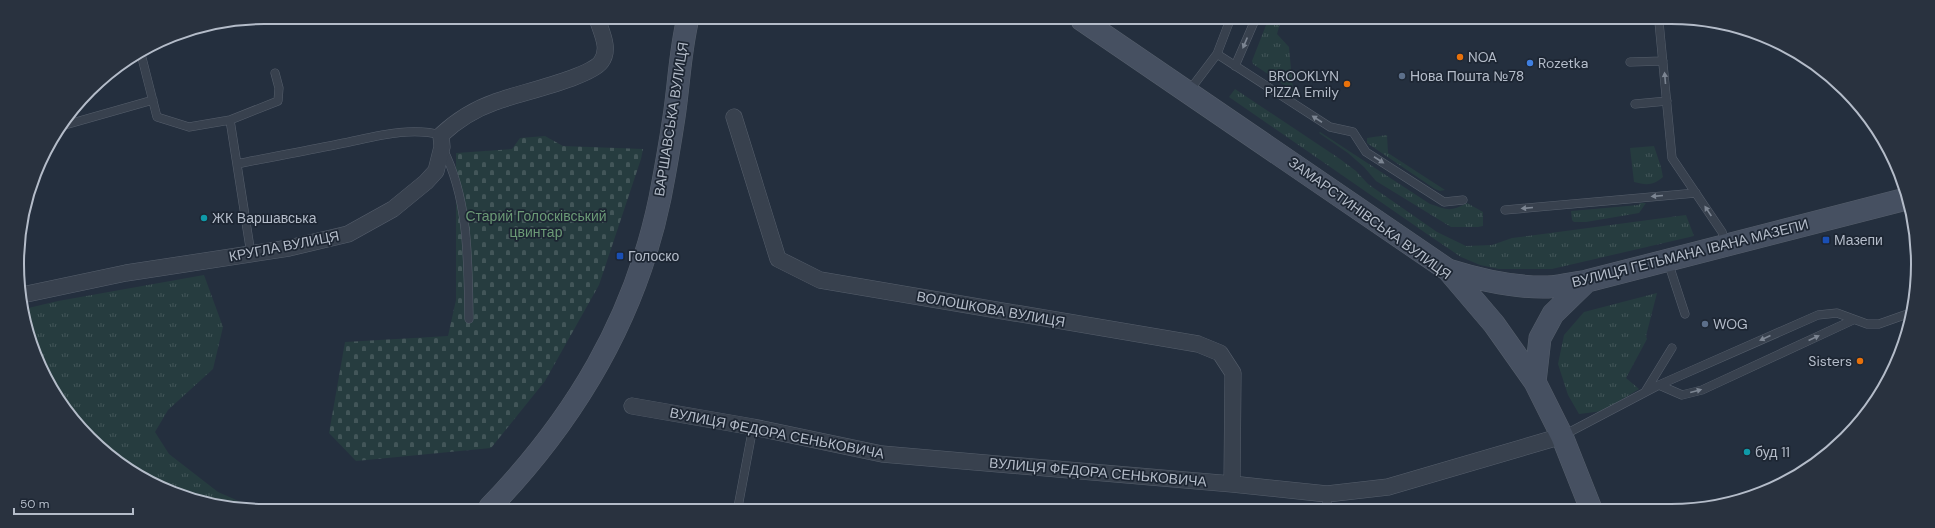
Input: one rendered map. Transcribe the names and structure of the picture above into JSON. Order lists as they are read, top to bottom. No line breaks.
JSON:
{"streets":{"main road":["ВАРШАВСЬКА ВУЛИЦЯ","ЗАМАРСТИНІВСЬКА ВУЛИЦЯ","ВУЛИЦЯ ГЕТЬМАНА ІВАНА МАЗЕПИ"],"street":["КРУГЛА ВУЛИЦЯ","ВОЛОШКОВА ВУЛИЦЯ","ВУЛИЦЯ ФЕДОРА СЕНЬКОВИЧА"]},"crossings":[["ЗАМАРСТИНІВСЬКА ВУЛИЦЯ","ВУЛИЦЯ ГЕТЬМАНА ІВАНА МАЗЕПИ"],["ЗАМАРСТИНІВСЬКА ВУЛИЦЯ","ВУЛИЦЯ ФЕДОРА СЕНЬКОВИЧА"],["ВОЛОШКОВА ВУЛИЦЯ","ВУЛИЦЯ ФЕДОРА СЕНЬКОВИЧА"]],"parks":["Старий Голосківський цвинтар"],"places":{"other":["NOA","Rozetka","Нова Пошта №78","BROOKLYN PIZZA Emily","ЖК Варшавська","WOG","Sisters","буд 11"],"transit":["Мазепи","Голоско"]},"scale_bar":"50 m"}
